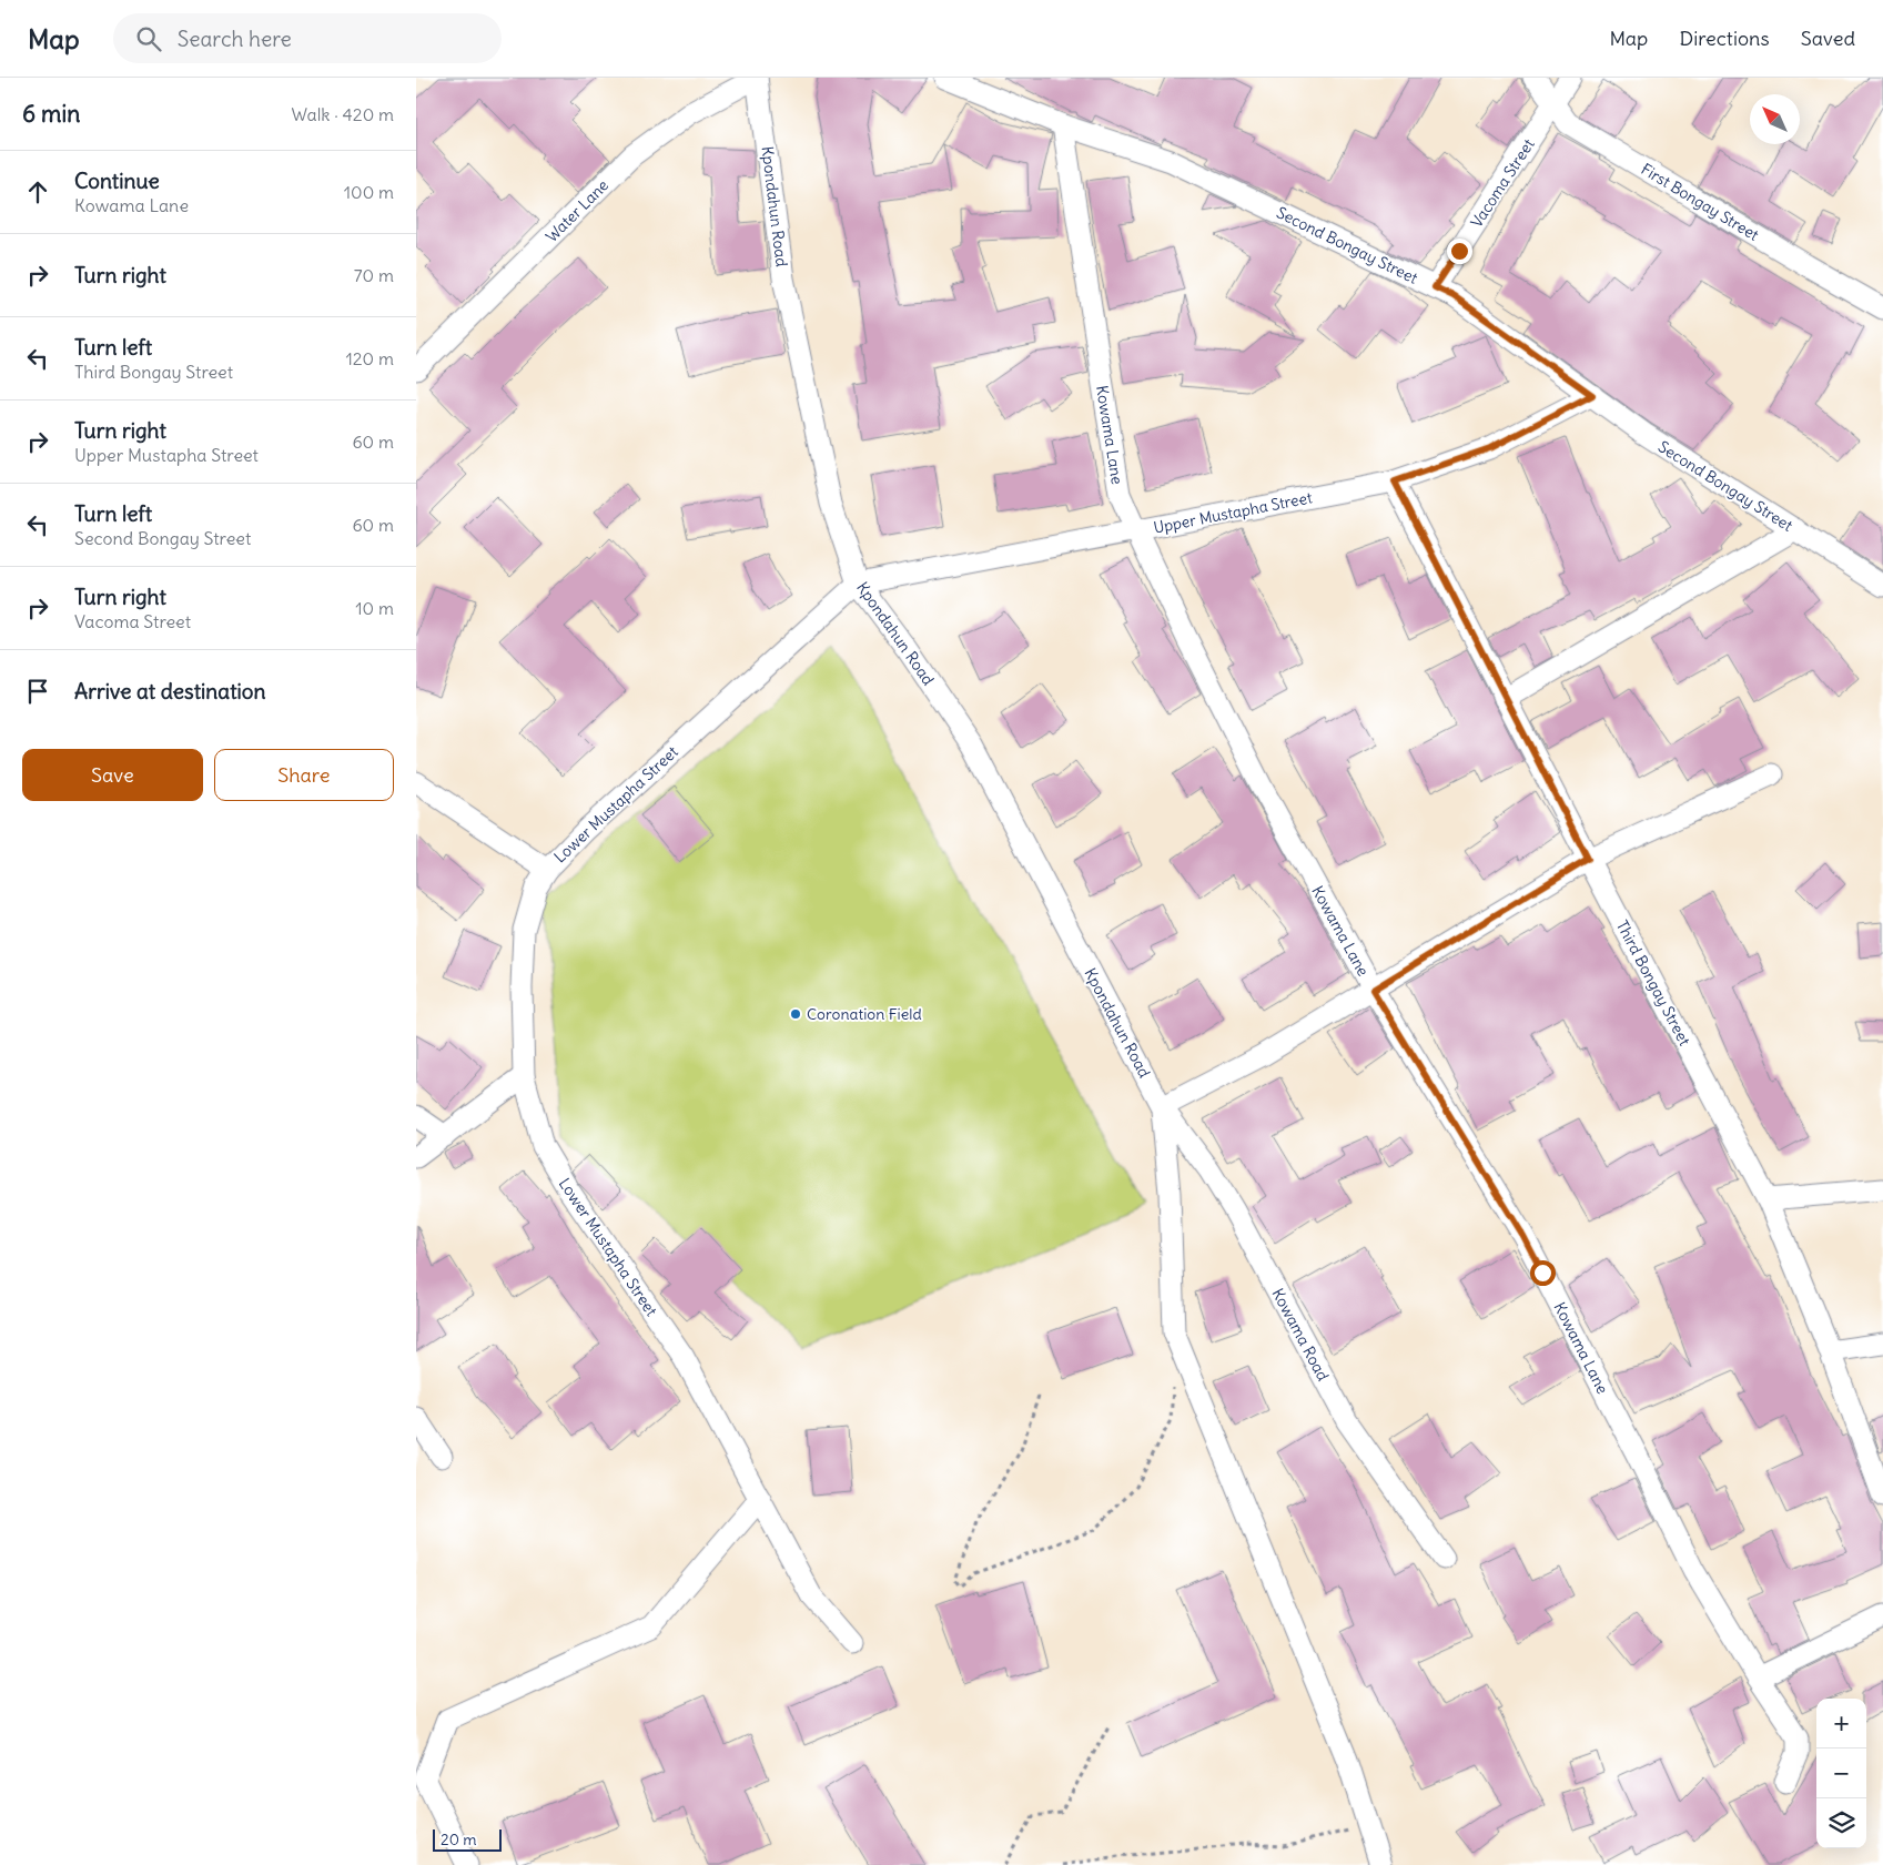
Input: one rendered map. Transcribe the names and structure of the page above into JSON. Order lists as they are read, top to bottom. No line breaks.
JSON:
{"streets":{"street":["Vacoma Street","First Bongay Street","Kpondahun Road","Water Lane","Second Bongay Street","Kowama Lane","Upper Mustapha Street","Lower Mustapha Street","Third Bongay Street","Kowama Road"]},"crossings":[["Vacoma Street","First Bongay Street"],["Vacoma Street","Second Bongay Street"],["Kpondahun Road","Water Lane"],["Kpondahun Road","Upper Mustapha Street"],["Kpondahun Road","Lower Mustapha Street"],["Kpondahun Road","Kowama Road"],["Second Bongay Street","Kowama Lane"],["Second Bongay Street","Upper Mustapha Street"],["Kowama Lane","Upper Mustapha Street"],["Upper Mustapha Street","Lower Mustapha Street"],["Upper Mustapha Street","Third Bongay Street"]],"places":["Coronation Field"],"scale_bar":"20 m","north":"top left","page":{"header":"Map","search":"Search here","nav":["Map","Directions","Saved"],"heading":["6 min","Walk · 420 m"],"list":[["Continue","Kowama Lane","100 m"],["Turn right","70 m"],["Turn left","Third Bongay Street","120 m"],["Turn right","Upper Mustapha Street","60 m"],["Turn left","Second Bongay Street","60 m"],["Turn right","Vacoma Street","10 m"],"Arrive at destination"],"buttons":["Save","Share"],"map_buttons":["+","−"],"scale":"20 m"}}
